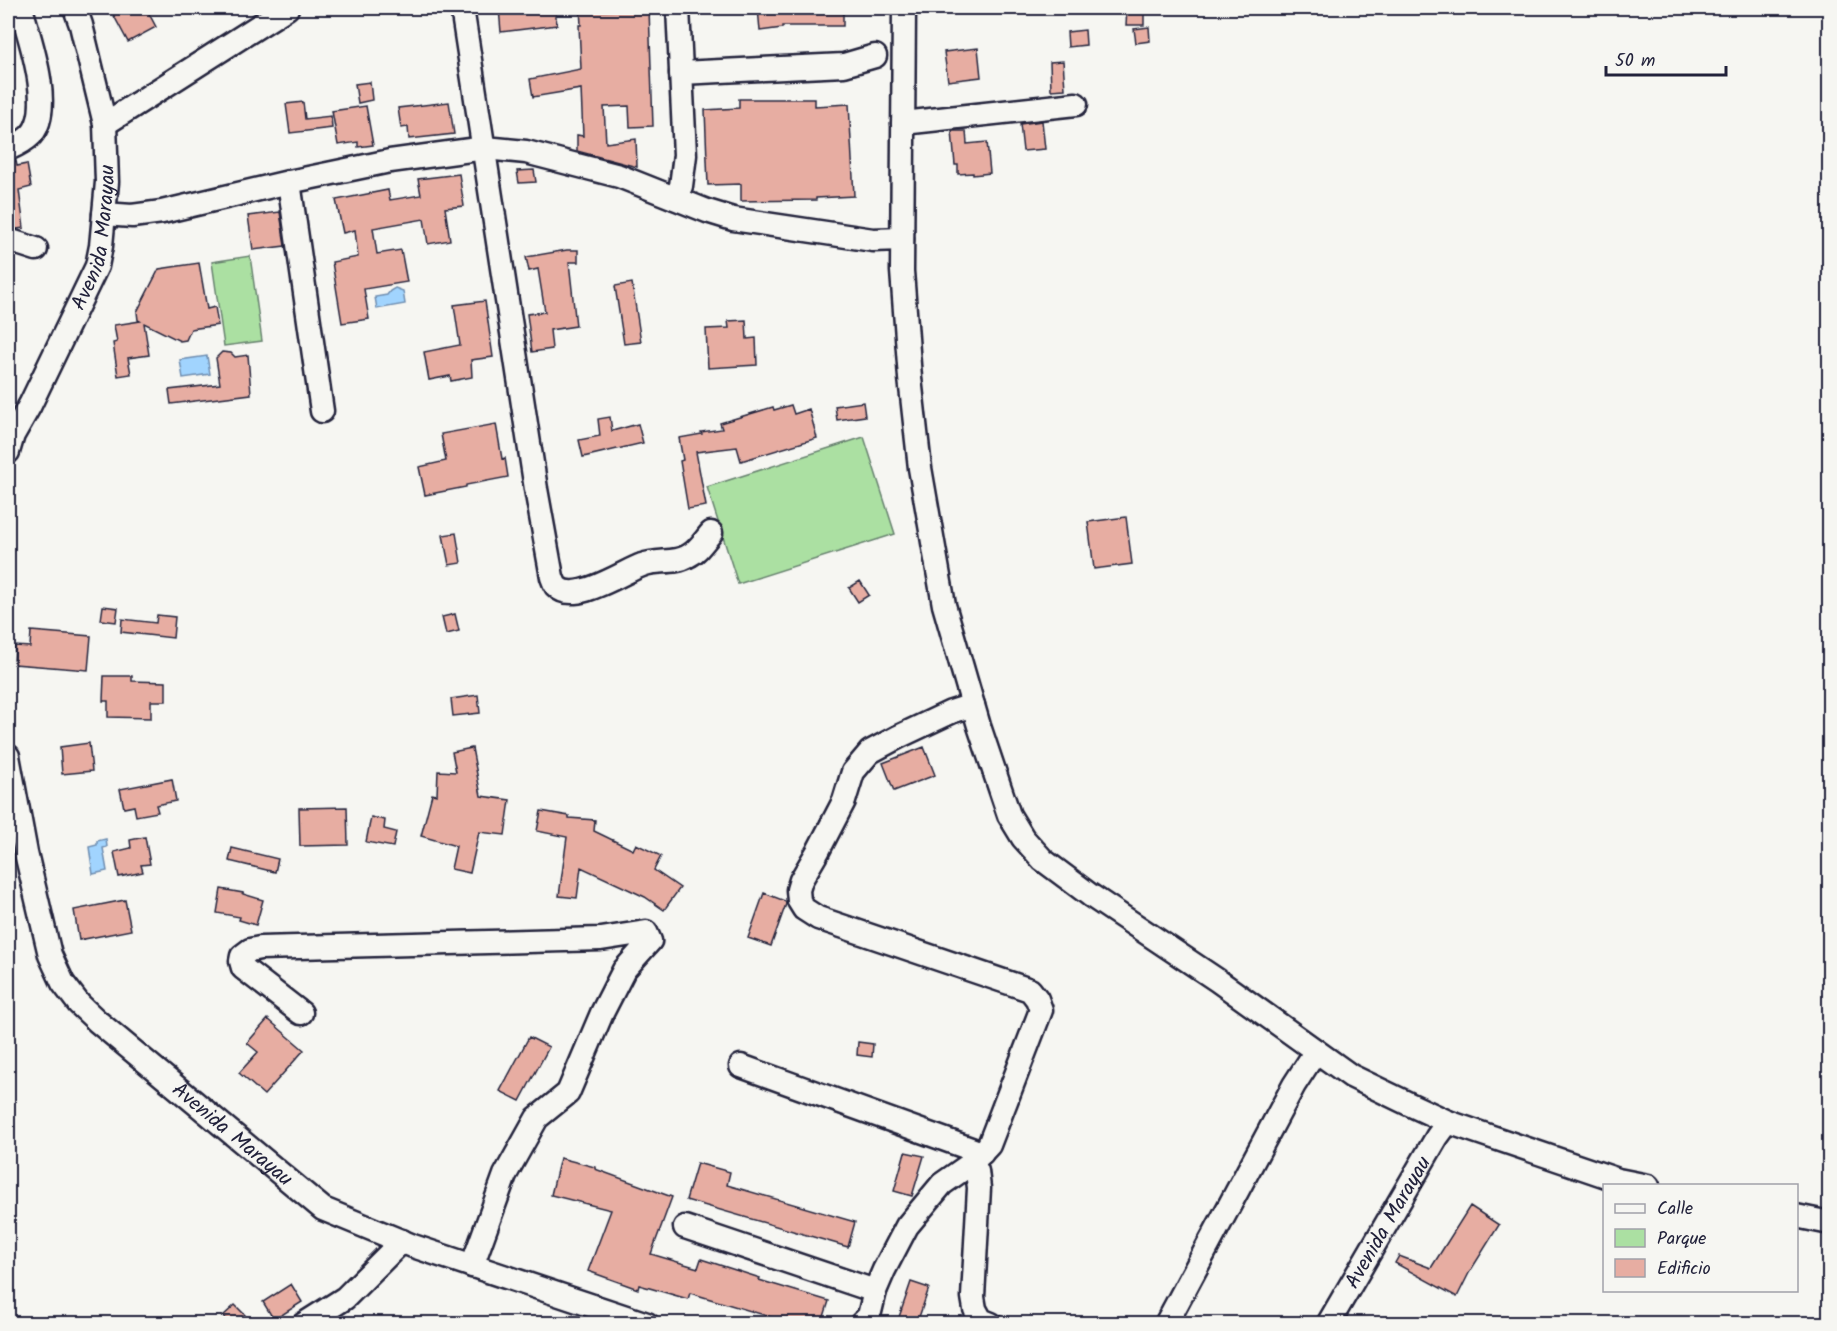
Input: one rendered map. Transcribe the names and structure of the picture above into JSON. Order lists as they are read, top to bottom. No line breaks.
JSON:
{"streets":{"street":["Avenida Marayau"]},"legend":["Calle","Parque","Edificio"],"scale_bar":"50 m"}
